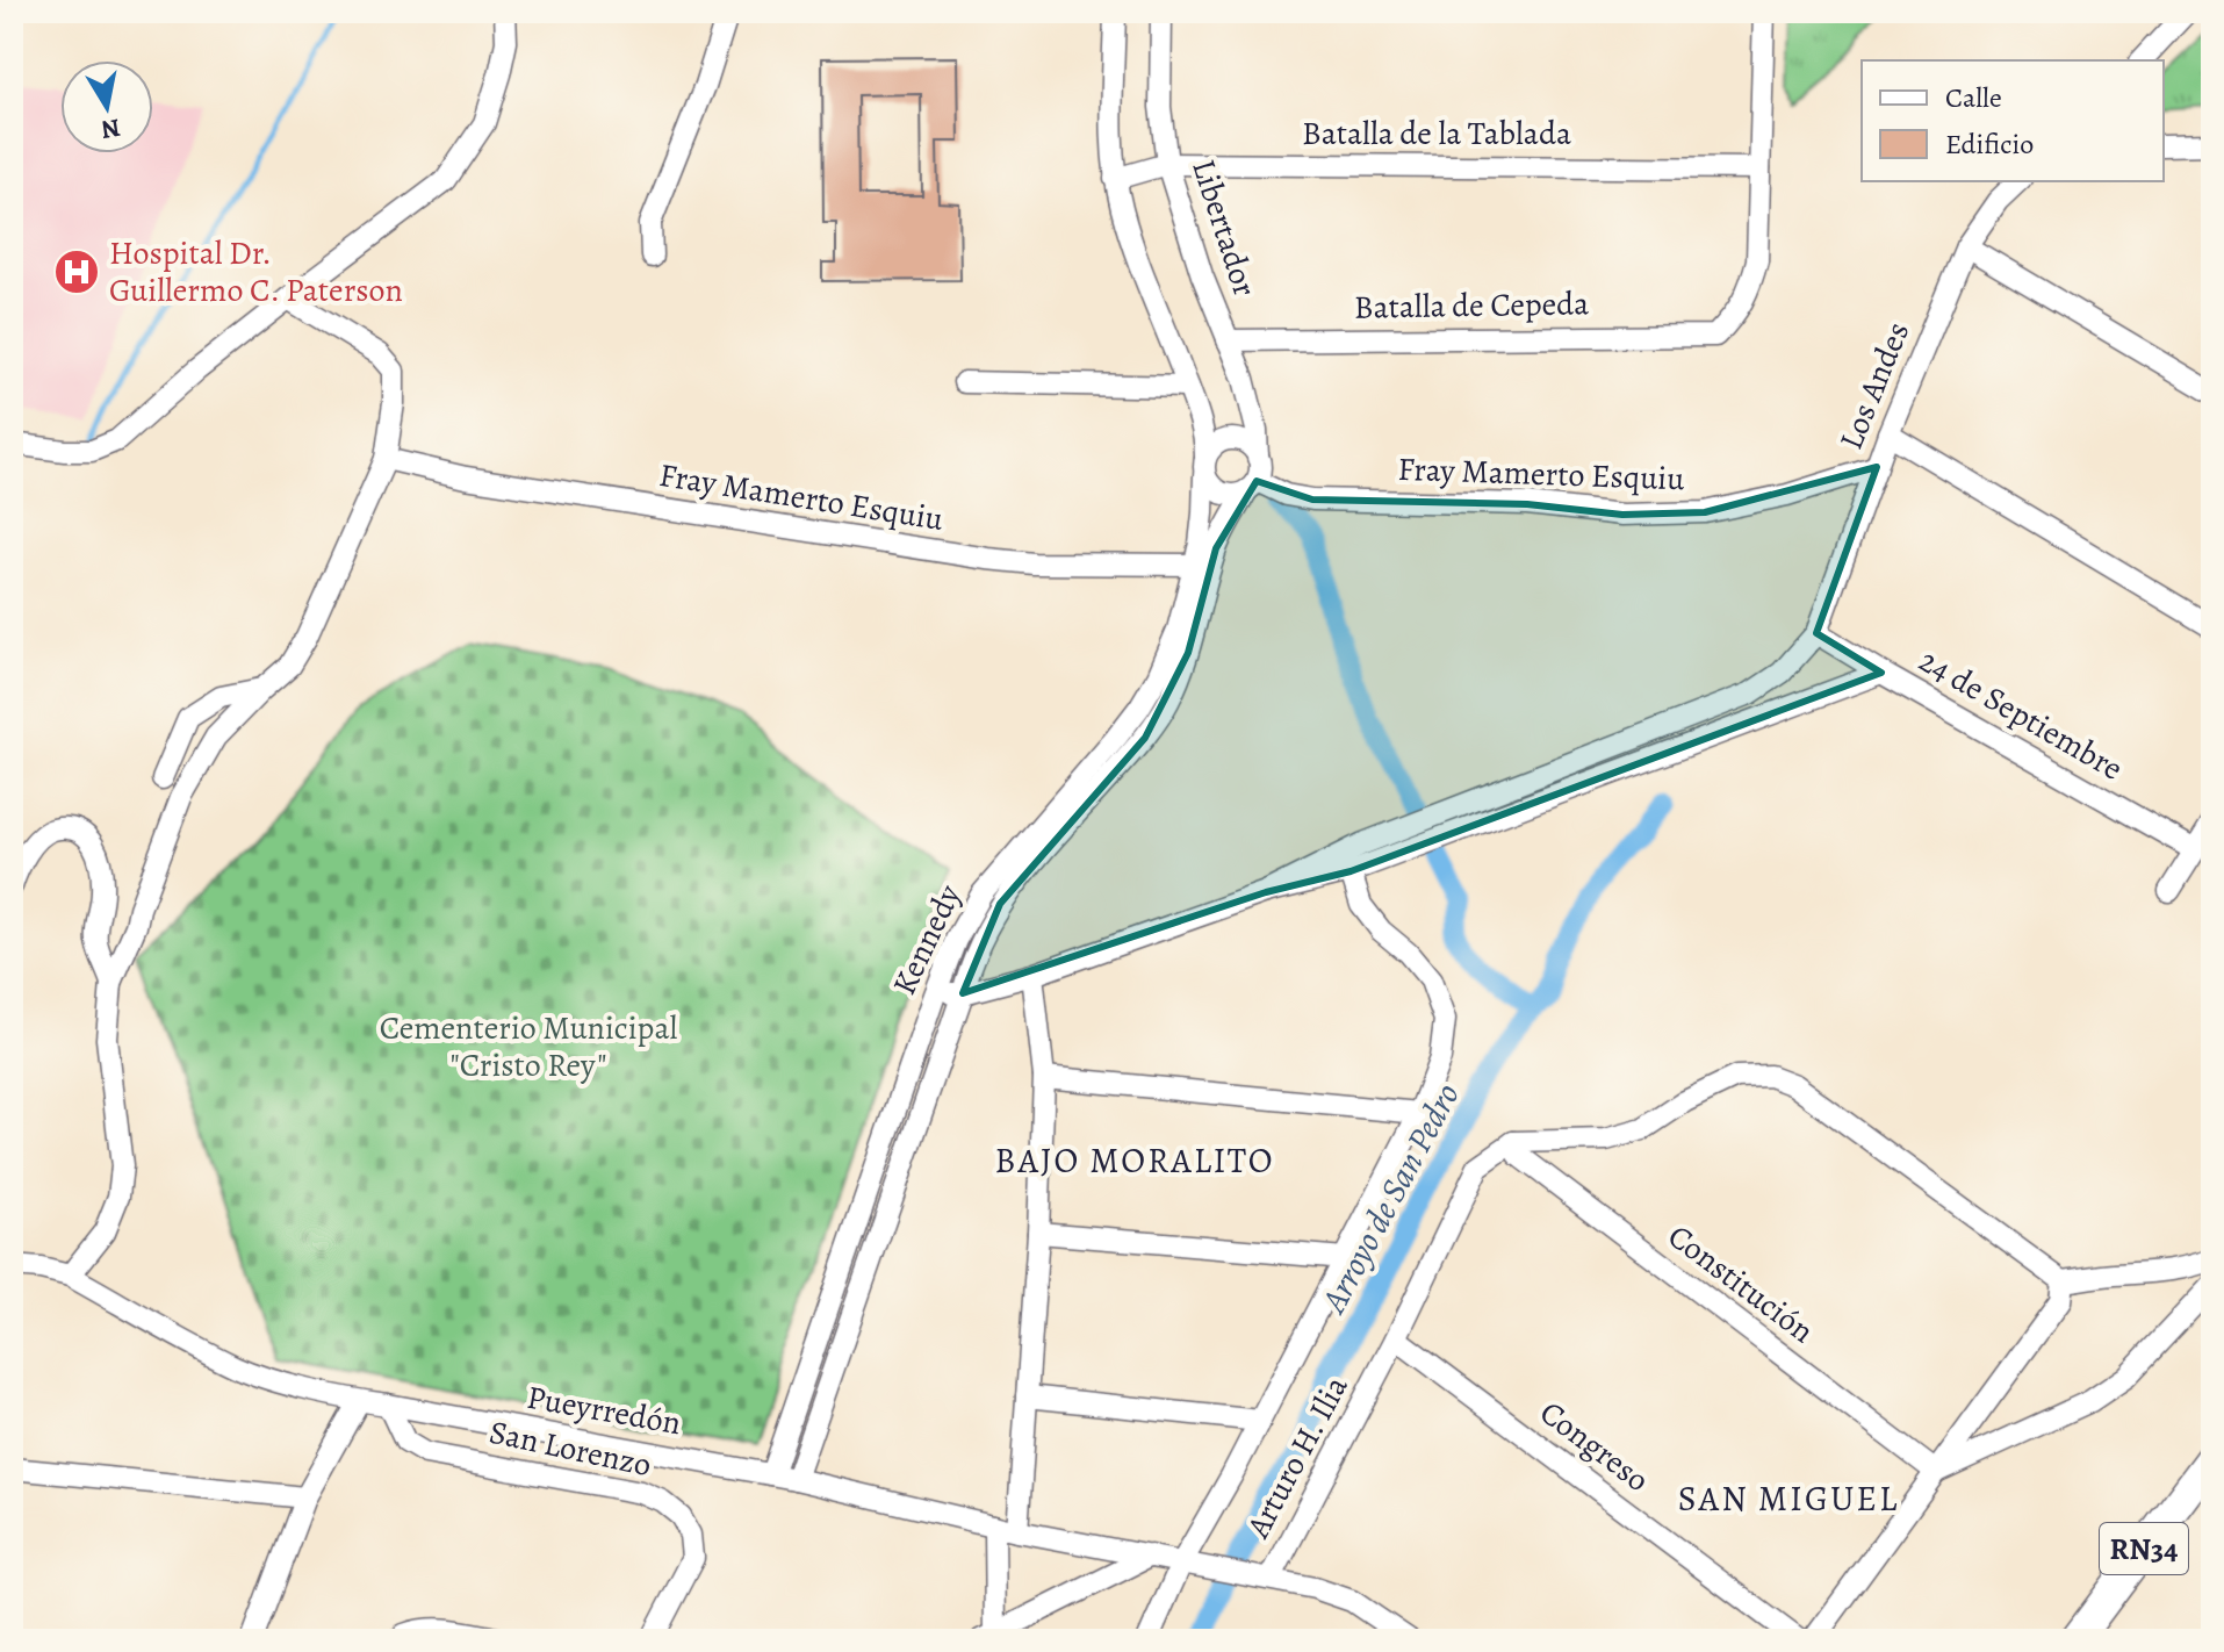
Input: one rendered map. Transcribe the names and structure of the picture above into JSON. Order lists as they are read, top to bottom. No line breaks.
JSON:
{"streets":{"highway":["RN34"],"street":["Batalla de la Tablada","Libertador","Batalla de Cepeda","Los Andes","Fray Mamerto Esquiu","24 de Septiembre","Kennedy","Constitución","Pueyrredón","Congreso","San Lorenzo","Arturo H. Ilia"]},"crossings":[["Batalla de la Tablada","Libertador"],["Batalla de la Tablada","Batalla de Cepeda"],["Libertador","Batalla de Cepeda"],["Libertador","Fray Mamerto Esquiu"],["Libertador","Kennedy"],["Los Andes","Fray Mamerto Esquiu"],["Los Andes","24 de Septiembre"],["Fray Mamerto Esquiu","Kennedy"],["Kennedy","Pueyrredón"],["Constitución","Arturo H. Ilia"],["Pueyrredón","San Lorenzo"],["Pueyrredón","Arturo H. Ilia"],["Congreso","Arturo H. Ilia"]],"districts":["BAJO MORALITO","SAN MIGUEL"],"water":["Arroyo de San Pedro"],"parks":["Cementerio Municipal \"Cristo Rey\""],"places":{"hospital":["Hospital Dr. Guillermo C. Paterson"]},"legend":["Calle","Edificio"],"north":"bottom"}
